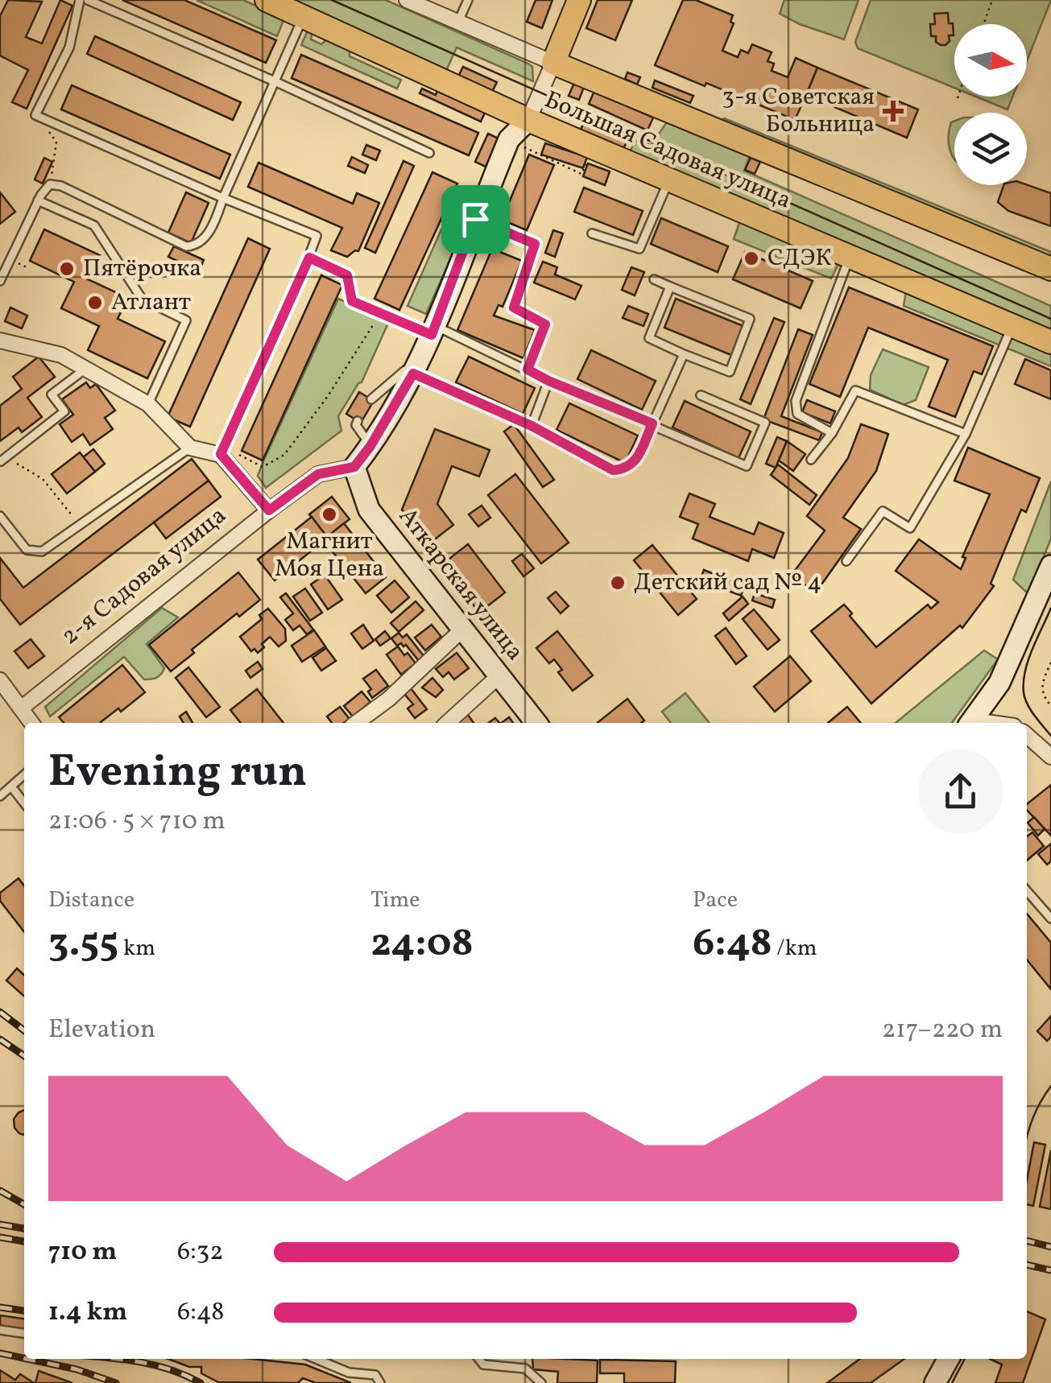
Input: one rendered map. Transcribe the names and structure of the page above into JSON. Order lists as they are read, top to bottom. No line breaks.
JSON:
{"streets":{"main road":["Большая Садовая улица","Аткарская улица"],"street":["2-я Садовая улица"]},"crossings":[["2-я Садовая улица","Аткарская улица"]],"places":{"health":["3-я Советская Больница"],"other":["СДЭК","Пятёрочка","Атлант","Магнит Моя Цена","Детский сад № 4"]},"north":"right","page":{"heading":["Evening run","21:06 · 5 × 710 m"],"stats":[["Distance","3.55 km"],["Time","24:08"],["Pace","6:48 /km"]],"chart":["Elevation","217–220 m"],"list":[{"name":"710 m","note":"6:32"},{"name":"1.4 km","note":"6:48"}]}}
